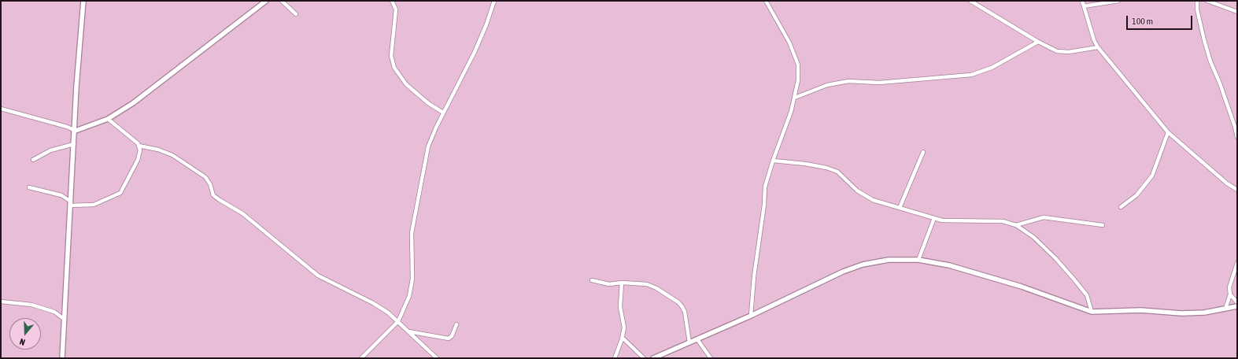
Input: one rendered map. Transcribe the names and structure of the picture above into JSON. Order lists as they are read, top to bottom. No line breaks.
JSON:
{"scale_bar":"100 m","north":"bottom"}
